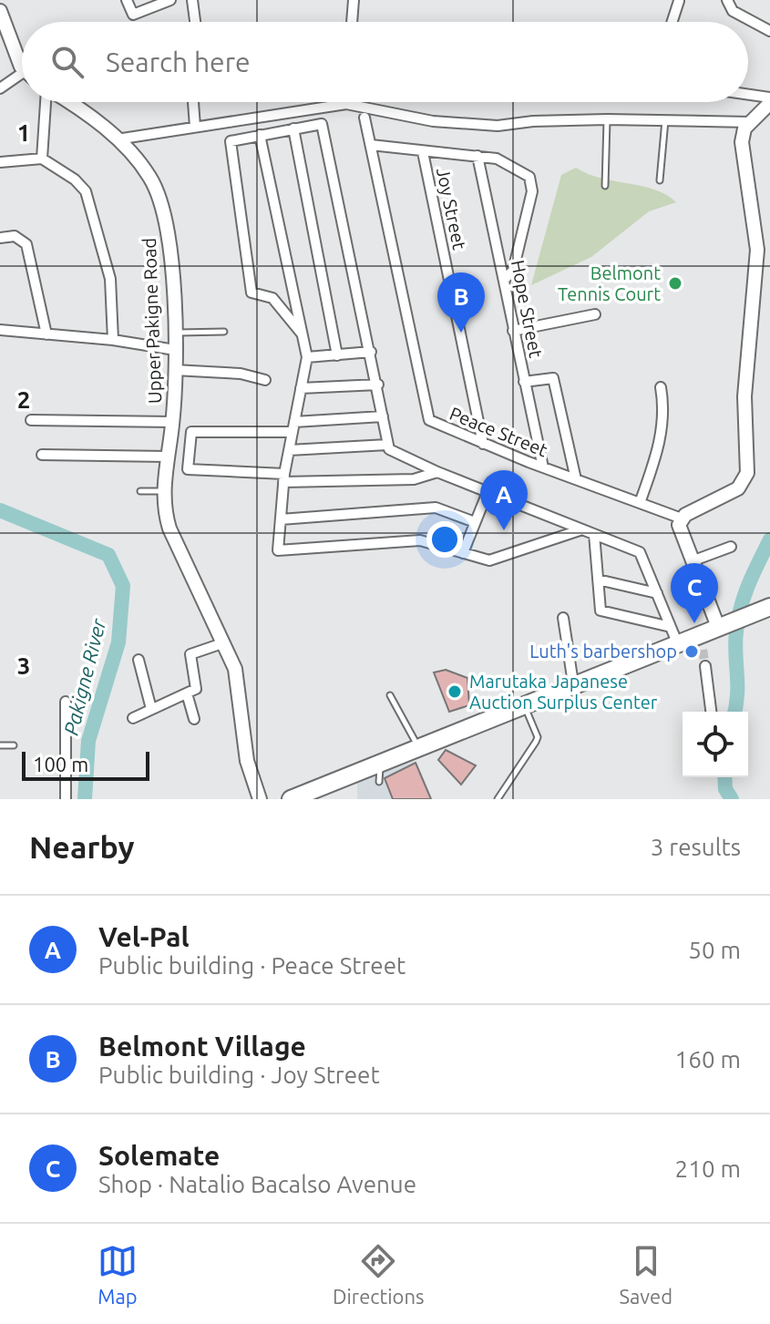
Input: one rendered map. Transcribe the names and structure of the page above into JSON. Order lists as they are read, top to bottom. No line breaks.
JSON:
{"streets":{"street":["Joy Street","Hope Street","Upper Pakigne Road","Peace Street"]},"crossings":[["Joy Street","Peace Street"],["Hope Street","Peace Street"]],"water":["Pakigne River"],"places":["Belmont Tennis Court","Luth's barbershop","Marutaka Japanese Auction Surplus Center"],"scale_bar":"100 m","page":{"search":"Search here","pins":["B","A","C"],"scale":"100 m","heading":["Nearby","3 results"],"list":[{"mark":"A","name":"Vel-Pal","note":"Public building · Peace Street","value":"50 m"},{"mark":"B","name":"Belmont Village","note":"Public building · Joy Street","value":"160 m"},{"mark":"C","name":"Solemate","note":"Shop · Natalio Bacalso Avenue","value":"210 m"}],"nav":["Map","Directions","Saved"]},"grid":{"rows":["1","2","3"]}}
